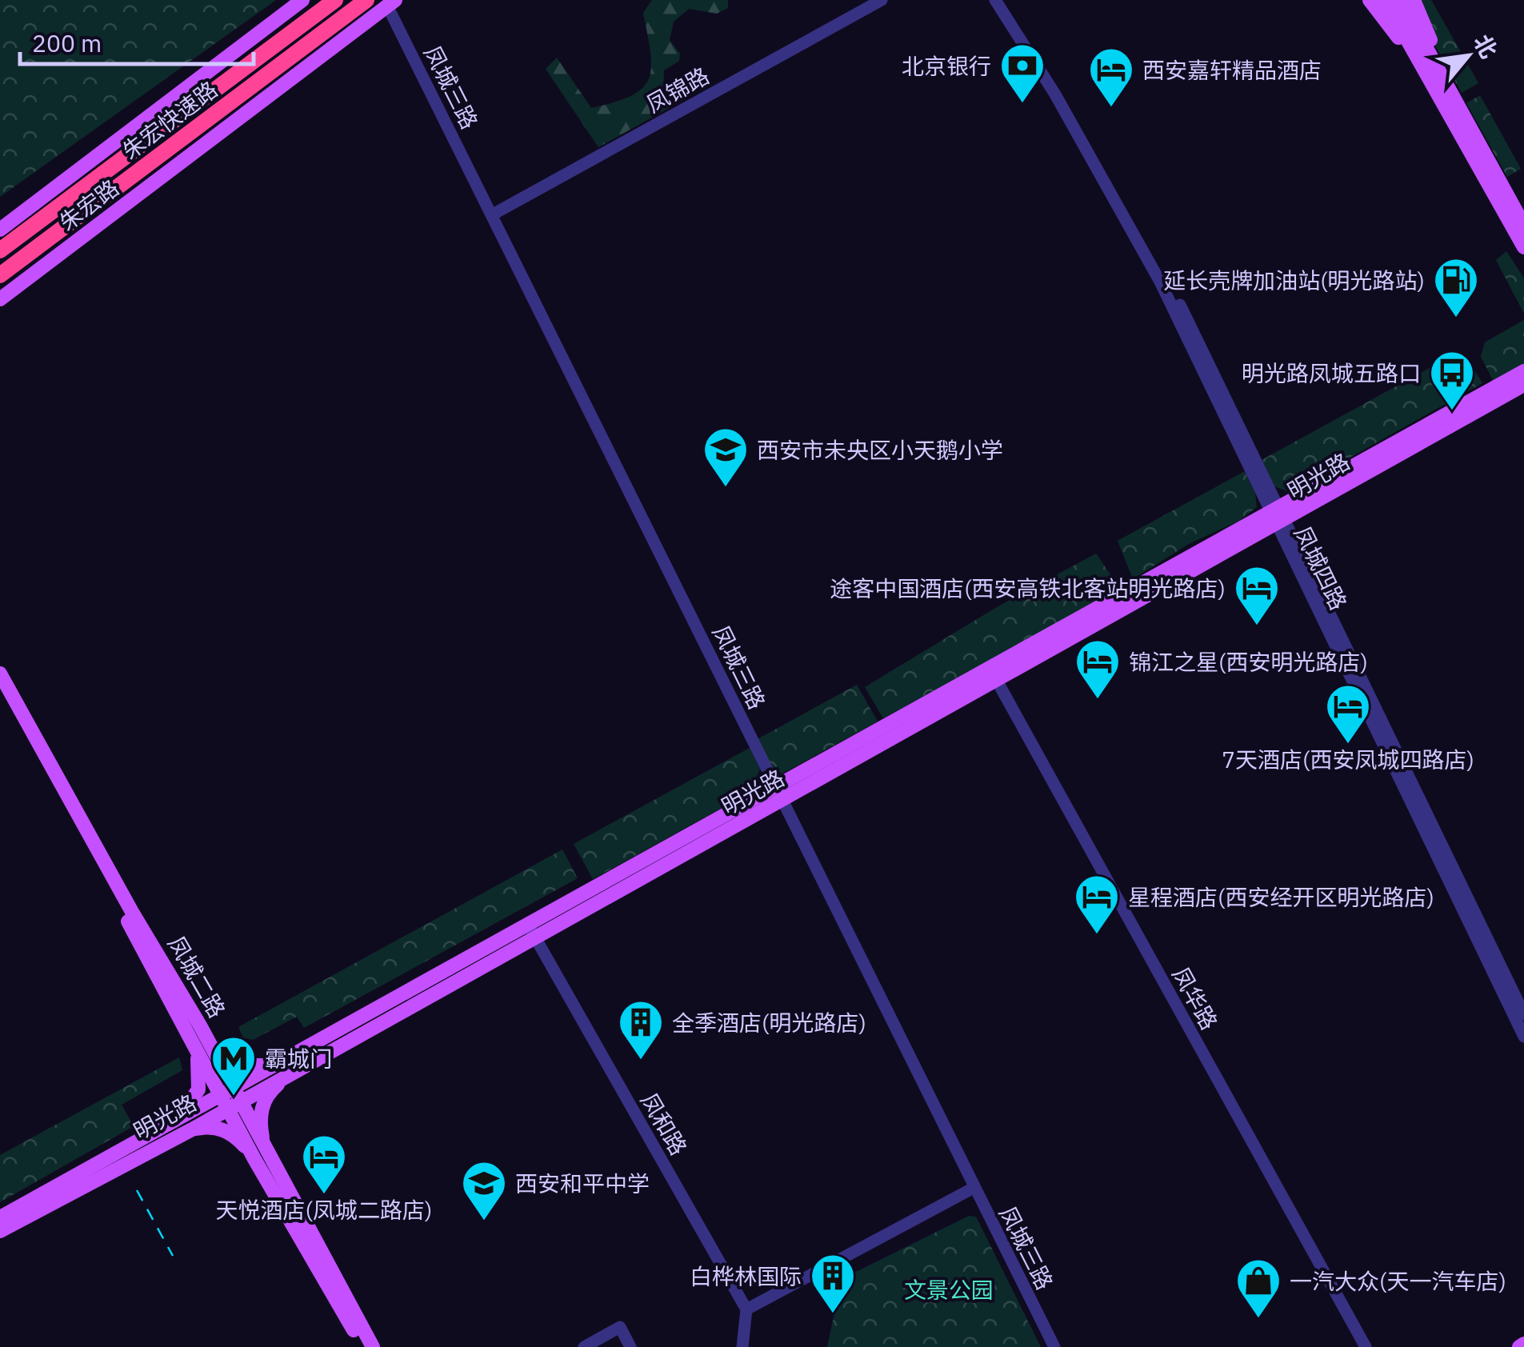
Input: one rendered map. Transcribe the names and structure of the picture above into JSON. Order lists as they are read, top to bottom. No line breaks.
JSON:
{"streets":{"highway":["朱宏快速路"],"main road":["朱宏路","明光路","凤城二路"],"street":["凤城三路","凤锦路","凤城四路","凤华路","凤和路"]},"crossings":[["凤城三路","凤锦路"],["凤城三路","朱宏路"],["凤城三路","明光路"],["明光路","凤城四路"],["明光路","凤城二路"],["明光路","凤华路"],["明光路","凤和路"]],"parks":["文景公园"],"places":{"bank":["北京银行"],"hotel":["西安嘉轩精品酒店","途客中国酒店(西安高铁北客站明光路店)","锦江之星(西安明光路店)","7天酒店(西安凤城四路店)","星程酒店(西安经开区明光路店)","天悦酒店(凤城二路店)"],"fuel station":["延长壳牌加油站(明光路站)"],"bus stop":["明光路凤城五路口"],"school or university":["西安市未央区小天鹅小学","西安和平中学"],"building":["全季酒店(明光路店)","白桦林国际"],"metro station":["霸城门"],"shop":["一汽大众(天一汽车店)"]},"scale_bar":"200 m","north":"top right"}
